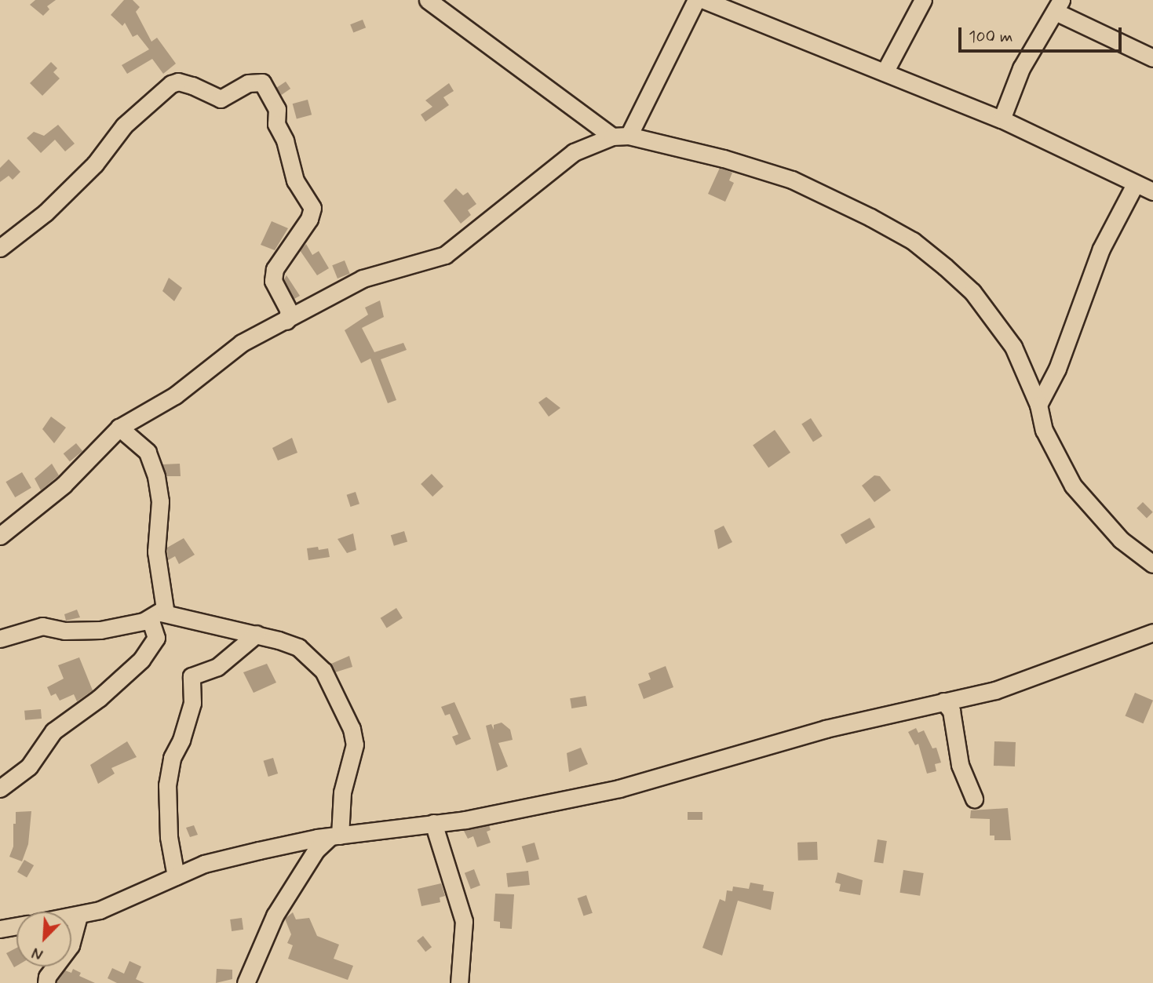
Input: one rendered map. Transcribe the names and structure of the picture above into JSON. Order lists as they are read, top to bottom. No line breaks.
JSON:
{"scale_bar":"100 m","north":"bottom left"}
